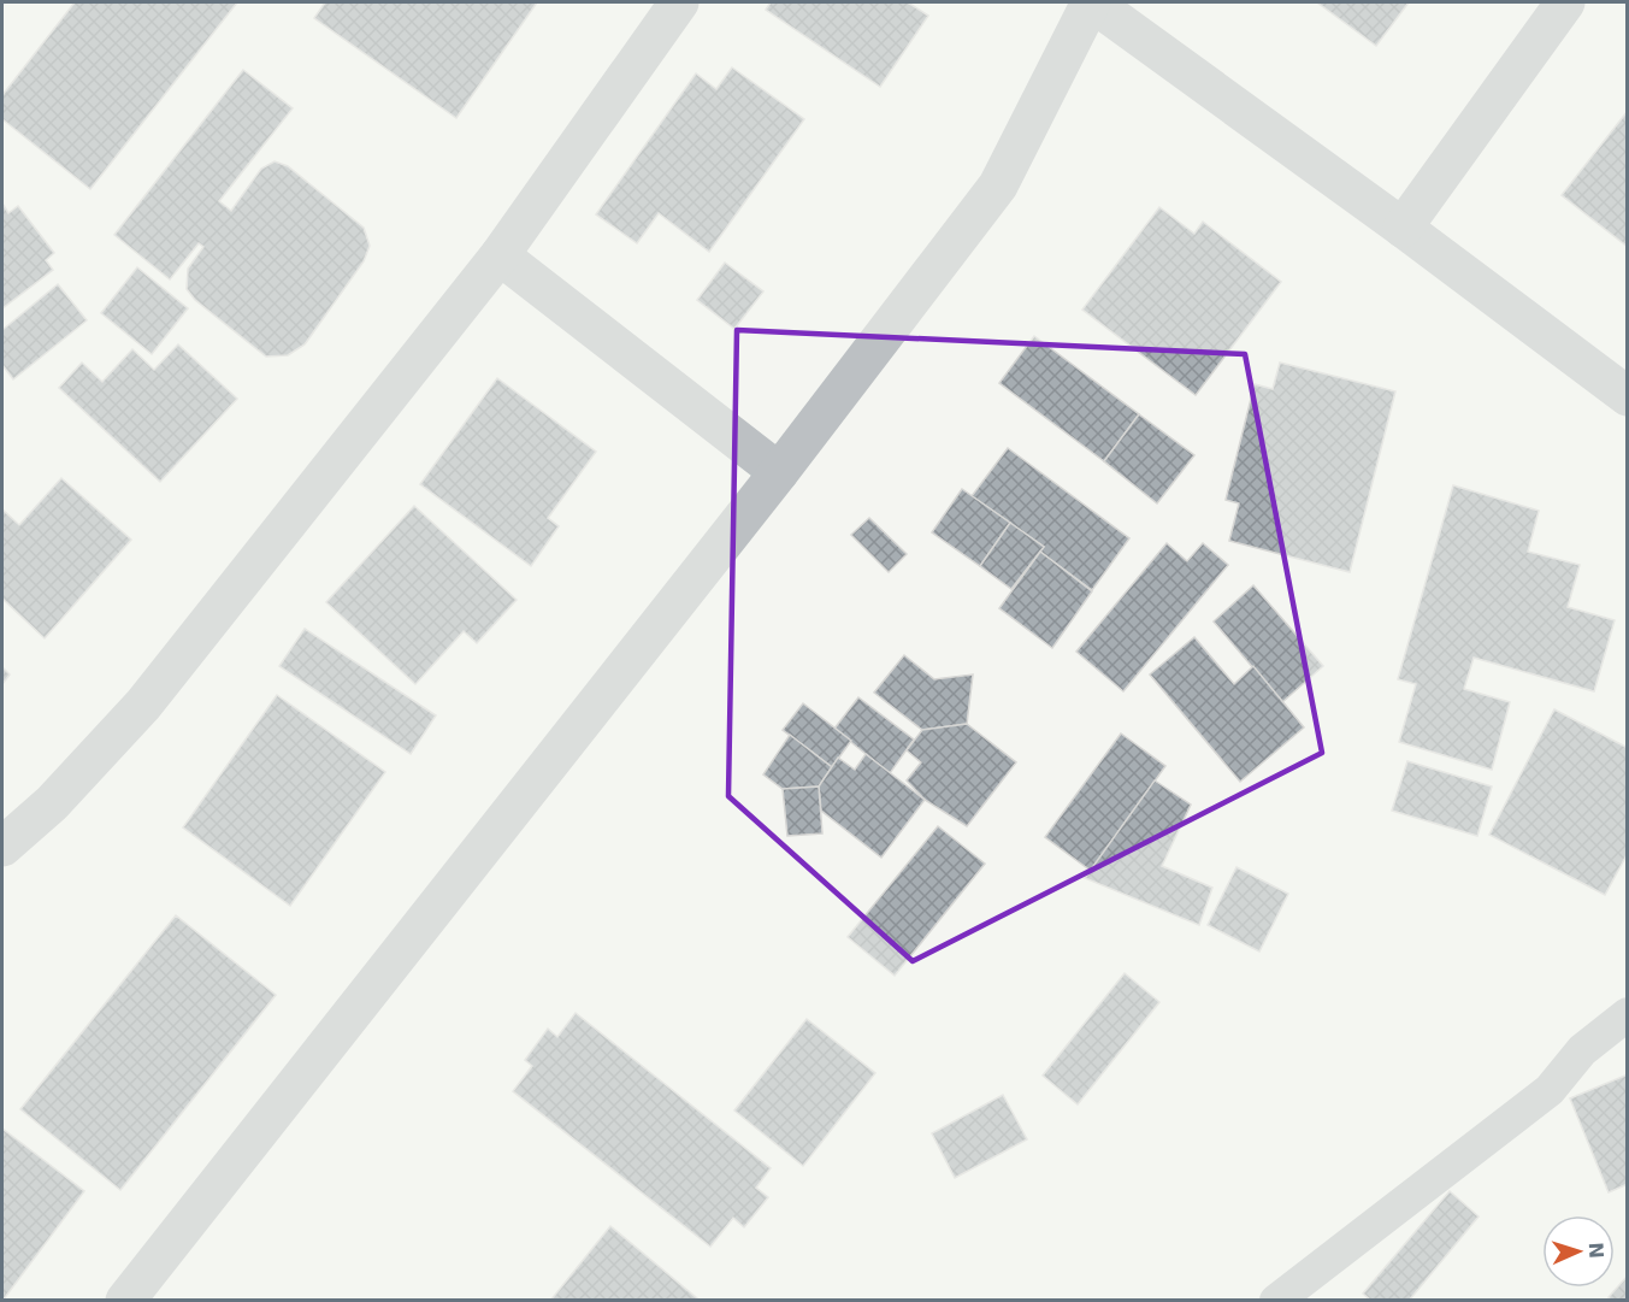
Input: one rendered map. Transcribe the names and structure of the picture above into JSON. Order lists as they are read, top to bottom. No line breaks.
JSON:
{"north":"right"}
